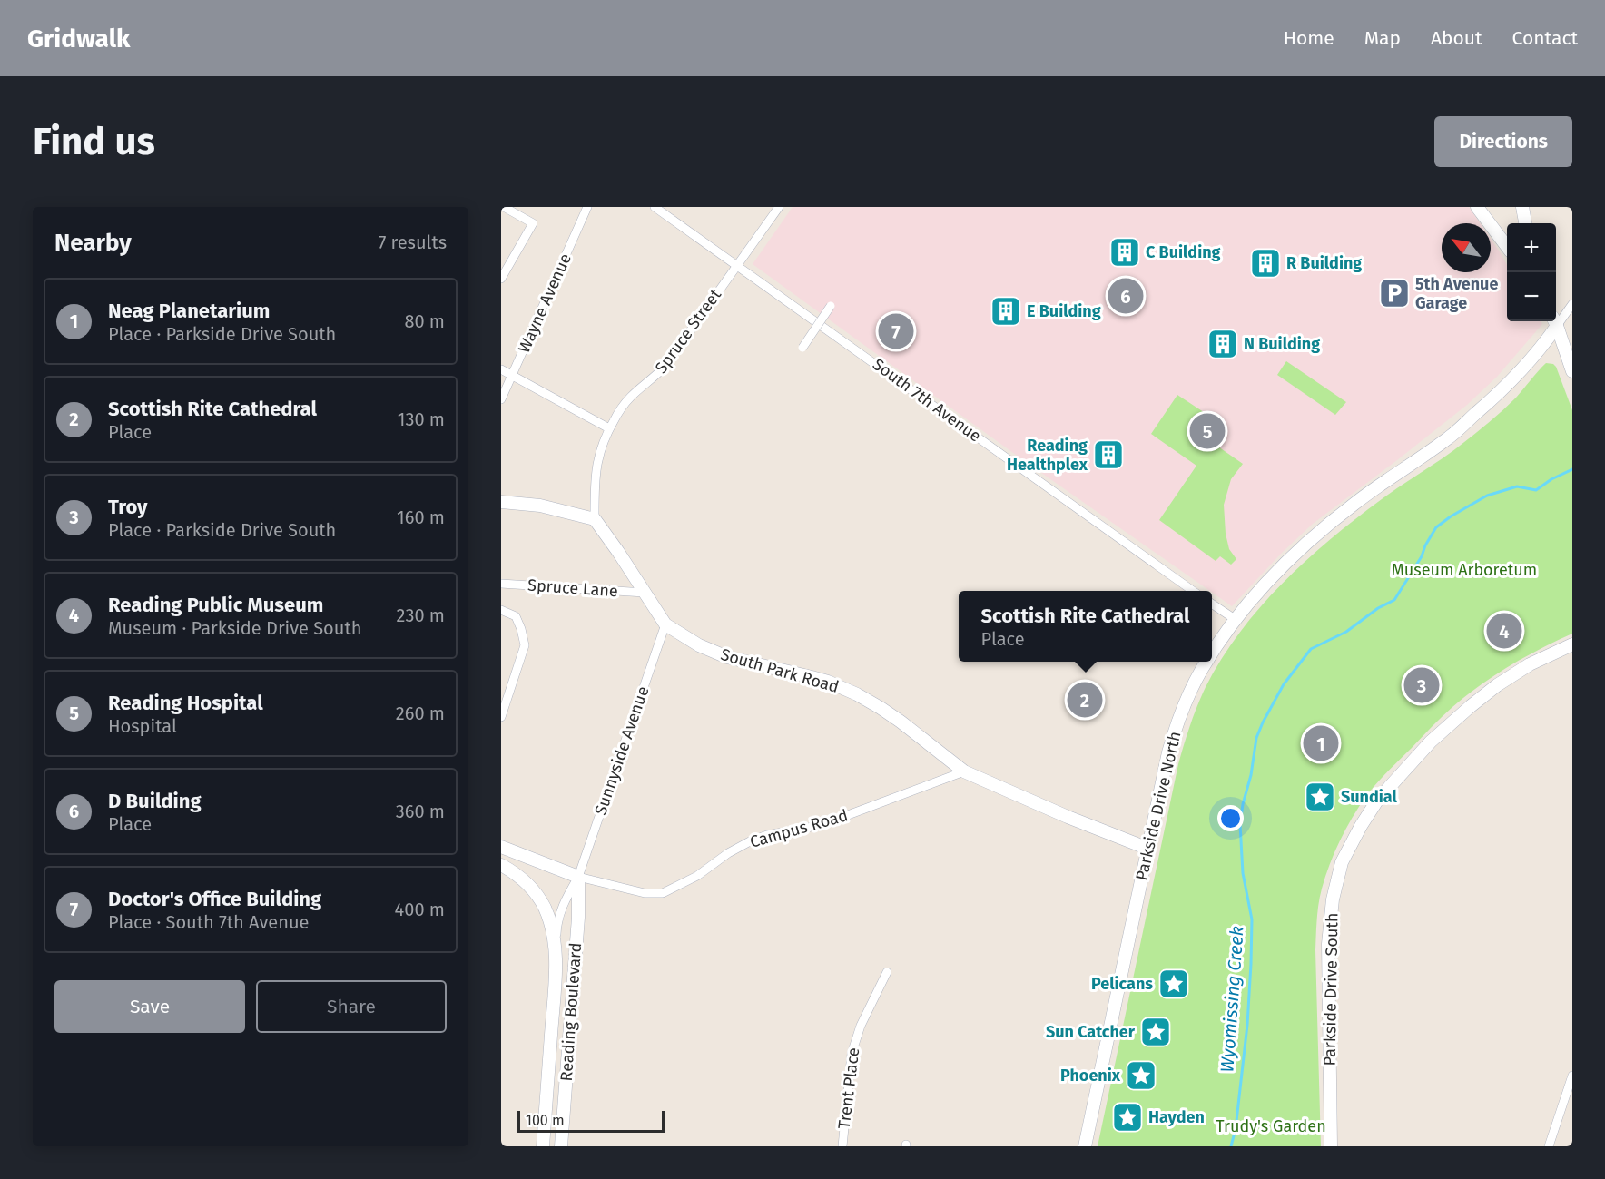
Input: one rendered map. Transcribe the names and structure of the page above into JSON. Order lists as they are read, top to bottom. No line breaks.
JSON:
{"streets":{"street":["Wayne Avenue","Spruce Street","South 7th Avenue","Spruce Lane","South Park Road","Sunnyside Avenue","Parkside Drive North","Campus Road","Parkside Drive South","Reading Boulevard","Trent Place"]},"crossings":[["Spruce Street","South 7th Avenue"],["Spruce Street","South Park Road"],["Spruce Lane","South Park Road"],["South Park Road","Sunnyside Avenue"],["South Park Road","Parkside Drive North"],["South Park Road","Campus Road"],["Sunnyside Avenue","Campus Road"],["Sunnyside Avenue","Reading Boulevard"],["Campus Road","Reading Boulevard"]],"water":["Wyomissing Creek"],"parks":["Museum Arboretum","Trudy's Garden"],"places":{"building":["C Building","R Building","E Building","N Building","Reading Healthplex"],"parking":["5th Avenue Garage"],"place":["Sundial","Pelicans","Sun Catcher","Phoenix","Hayden"]},"scale_bar":"100 m","north":"top left","page":{"header":"Gridwalk","nav":["Home","Map","About","Contact"],"buttons":["Directions",["Save","Share"]],"title":"Find us","heading":["Nearby","7 results"],"map_buttons":["+","−"],"pins":["6","7","5","4","3","2","1"],"list":[{"mark":"1","name":"Neag Planetarium","note":"Place · Parkside Drive South","value":"80 m"},{"mark":"2","name":"Scottish Rite Cathedral","note":"Place","value":"130 m"},{"mark":"3","name":"Troy","note":"Place · Parkside Drive South","value":"160 m"},{"mark":"4","name":"Reading Public Museum","note":"Museum · Parkside Drive South","value":"230 m"},{"mark":"5","name":"Reading Hospital","note":"Hospital","value":"260 m"},{"mark":"6","name":"D Building","note":"Place","value":"360 m"},{"mark":"7","name":"Doctor's Office Building","note":"Place · South 7th Avenue","value":"400 m"}],"popup":["Scottish Rite Cathedral","Place"],"scale":"100 m"}}
